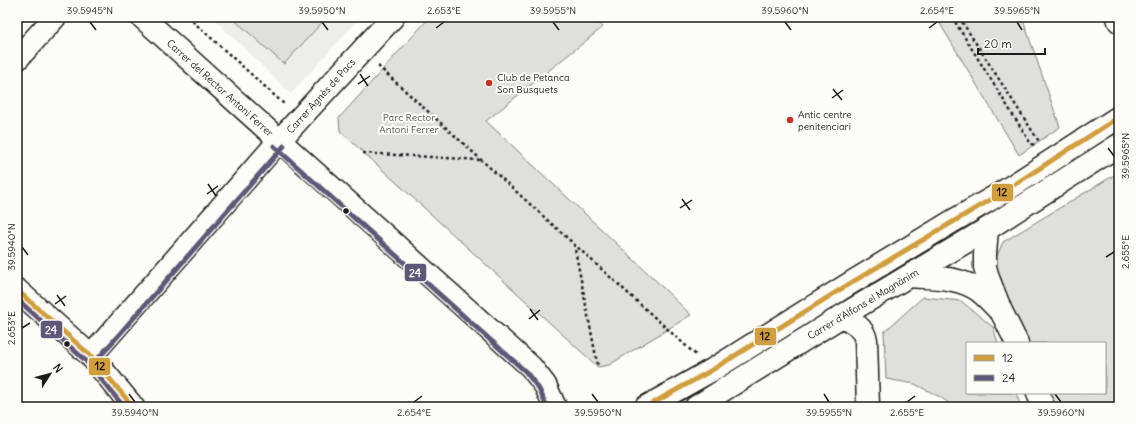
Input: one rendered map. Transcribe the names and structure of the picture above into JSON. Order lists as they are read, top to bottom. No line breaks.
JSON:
{"streets":{"main road":["Carrer del Rector Antoni Ferrer","Carrer Agnès de Pacs","Carrer d'Alfons el Magnànim"]},"crossings":[["Carrer del Rector Antoni Ferrer","Carrer Agnès de Pacs"]],"parks":["Parc Rector Antoni Ferrer"],"places":["Club de Petanca Son Busquets","Antic centre penitenciari"],"lines":["transit line 12","transit line 24"],"legend":["12","24"],"scale_bar":"20 m","north":"top right","coordinates":["39.5945°N","39.5950°N","2.653°E","39.5955°N","39.5960°N","2.654°E","39.5965°N","39.5940°N","2.655°E"]}
